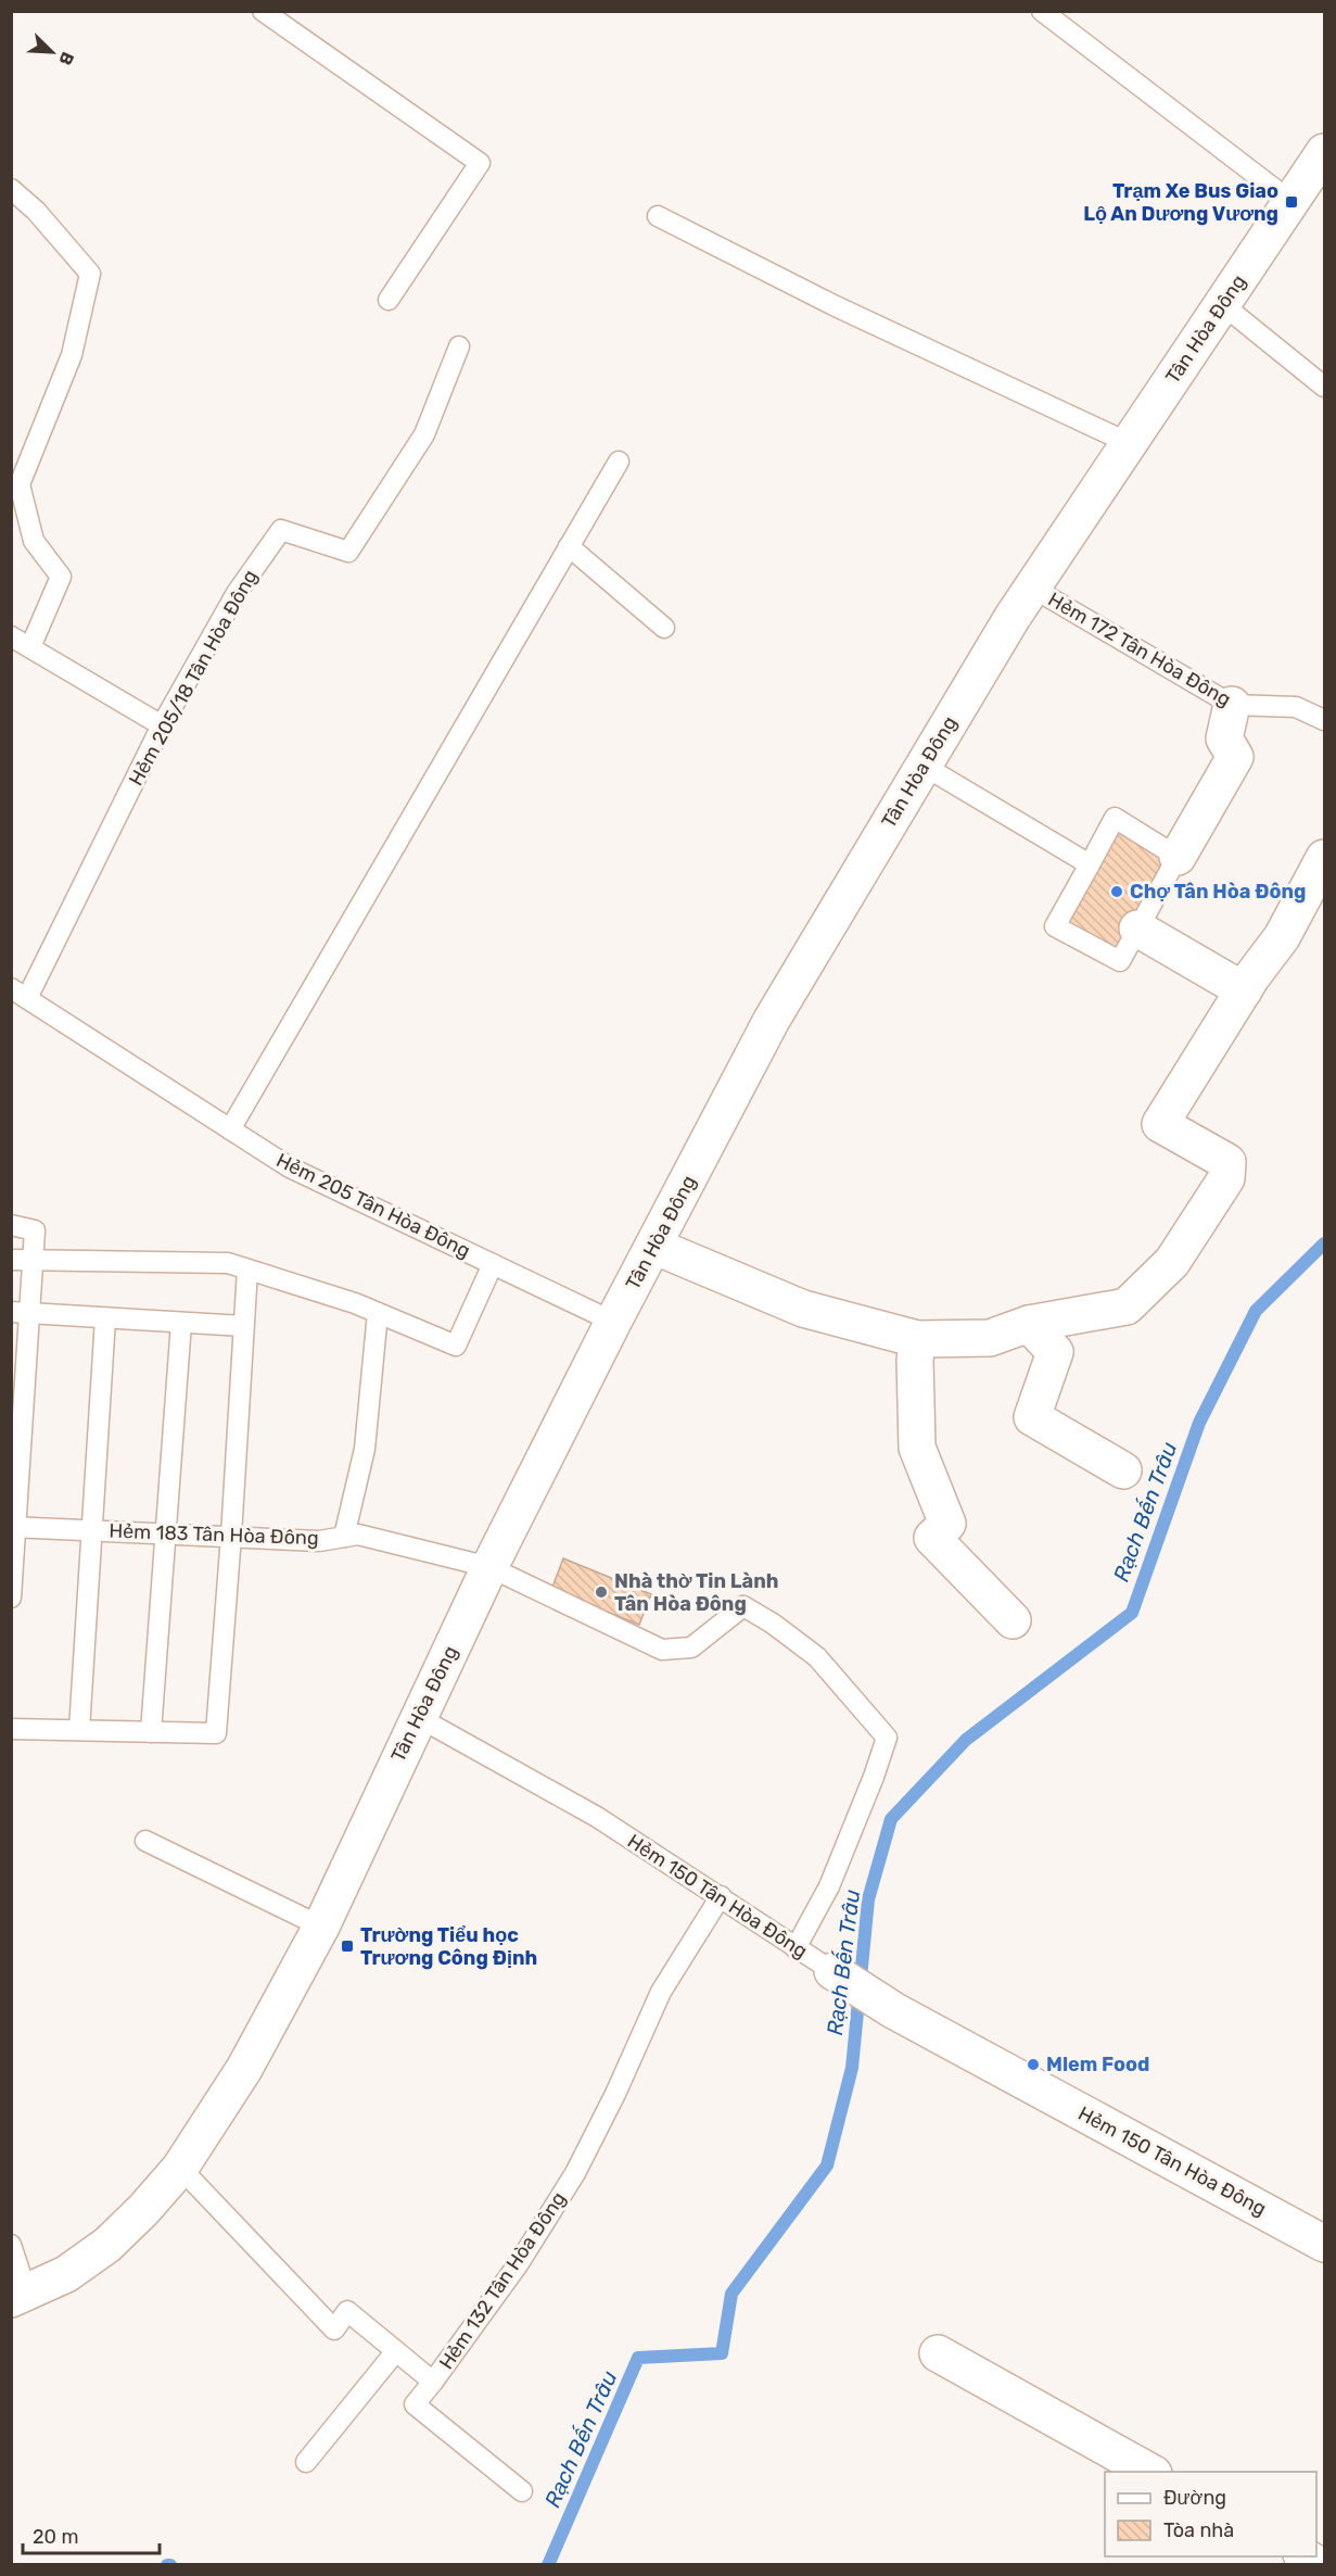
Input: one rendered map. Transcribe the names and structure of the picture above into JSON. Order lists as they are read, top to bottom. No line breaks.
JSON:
{"streets":{"street":["Tân Hòa Đông","Hẻm 150 Tân Hòa Đông"],"lane":["Hẻm 172 Tân Hòa Đông","Hẻm 205/18 Tân Hòa Đông","Hẻm 205 Tân Hòa Đông","Hẻm 183 Tân Hòa Đông","Hẻm 132 Tân Hòa Đông"]},"crossings":[["Tân Hòa Đông","Hẻm 172 Tân Hòa Đông"],["Tân Hòa Đông","Hẻm 205 Tân Hòa Đông"],["Tân Hòa Đông","Hẻm 183 Tân Hòa Đông"],["Tân Hòa Đông","Hẻm 150 Tân Hòa Đông"],["Tân Hòa Đông","Hẻm 132 Tân Hòa Đông"],["Hẻm 205/18 Tân Hòa Đông","Hẻm 205 Tân Hòa Đông"],["Hẻm 183 Tân Hòa Đông","Hẻm 150 Tân Hòa Đông"],["Hẻm 150 Tân Hòa Đông","Hẻm 132 Tân Hòa Đông"]],"water":["Rạch Bến Trâu"],"places":{"transit":["Trạm Xe Bus Giao Lộ An Dương Vương","Trường Tiểu học Trương Công Định"],"other":["Chợ Tân Hòa Đông","Nhà thờ Tin Lành Tân Hòa Đông","Mlem Food"]},"legend":["Đường","Tòa nhà"],"scale_bar":"20 m","north":"bottom right"}
